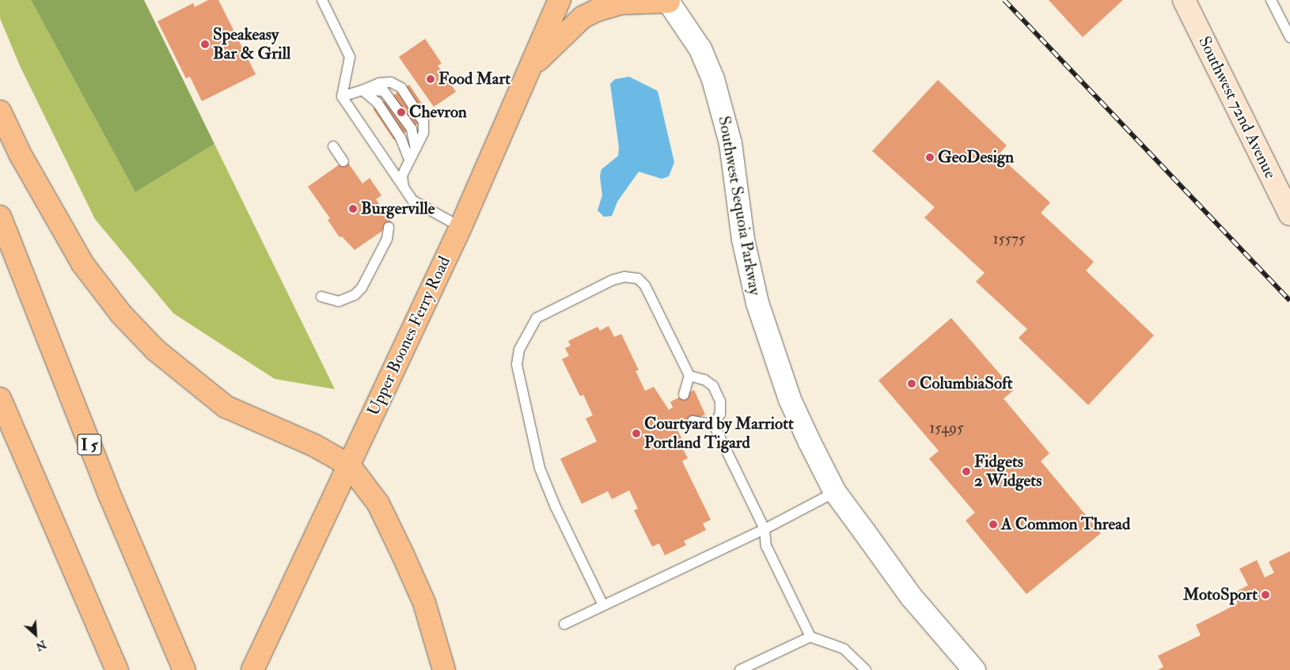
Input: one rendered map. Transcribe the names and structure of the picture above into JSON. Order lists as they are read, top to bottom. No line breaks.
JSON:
{"streets":{"main road":["Southwest 72nd Avenue","Upper Boones Ferry Road","I 5"],"street":["Southwest Sequoia Parkway"]},"places":["Speakeasy Bar & Grill","Food Mart","Chevron","GeoDesign","Burgerville","ColumbiaSoft","Courtyard by Marriott Portland Tigard","Fidgets 2 Widgets","A Common Thread","MotoSport"],"house_numbers":["15575","15495"],"north":"bottom right"}
